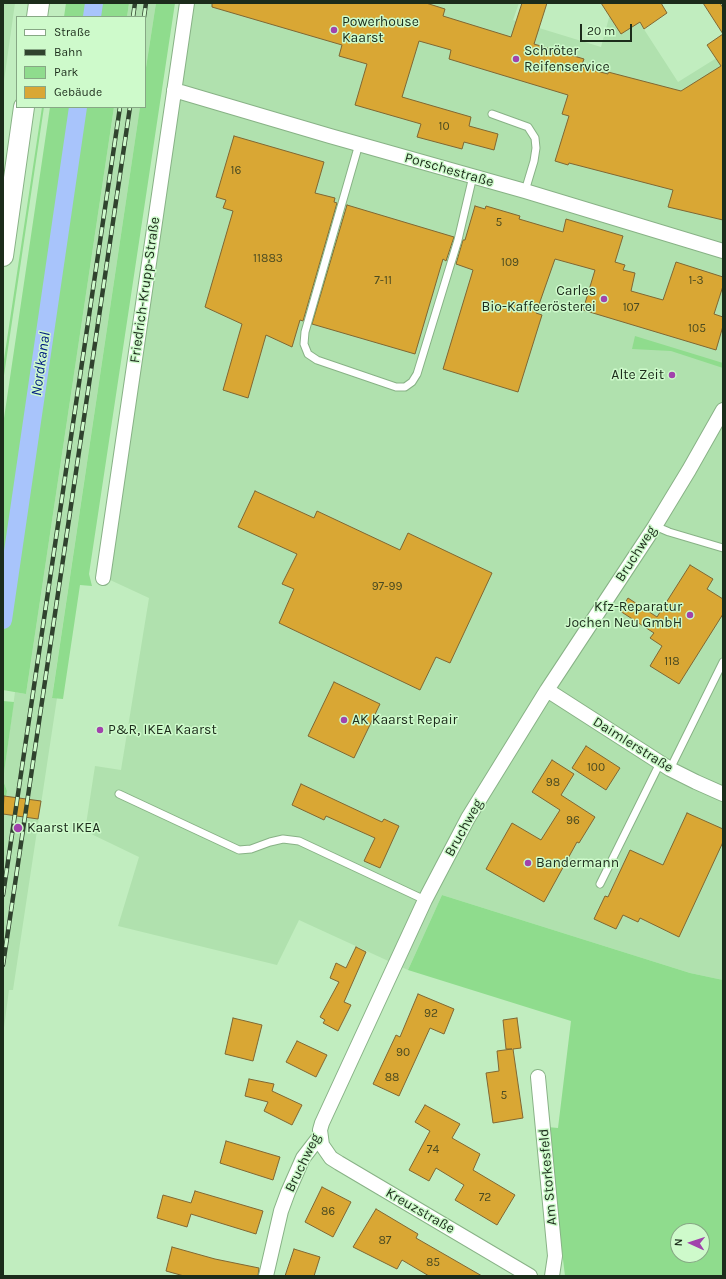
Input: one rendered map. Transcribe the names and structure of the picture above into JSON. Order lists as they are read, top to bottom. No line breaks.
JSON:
{"streets":{"street":["Porschestraße","Friedrich-Krupp-Straße","Bruchweg","Daimlerstraße","Am Storkesfeld","Kreuzstraße"]},"crossings":[["Porschestraße","Friedrich-Krupp-Straße"],["Bruchweg","Daimlerstraße"],["Bruchweg","Kreuzstraße"]],"water":["Nordkanal"],"places":["Powerhouse Kaarst","Schröter Reifenservice","Carles Bio-Kaffeerösterei","Alte Zeit","Kfz-Reparatur Jochen Neu GmbH","AK Kaarst Repair","P&R, IKEA Kaarst","Kaarst IKEA","Bandermann"],"house_numbers":["10","16","5","11883","109","7-11","1-3","107","105","97-99","118","100","98","96","92","90","88","5","74","72","86","87","85"],"legend":["Straße","Bahn","Park","Gebäude"],"scale_bar":"20 m","north":"left"}
